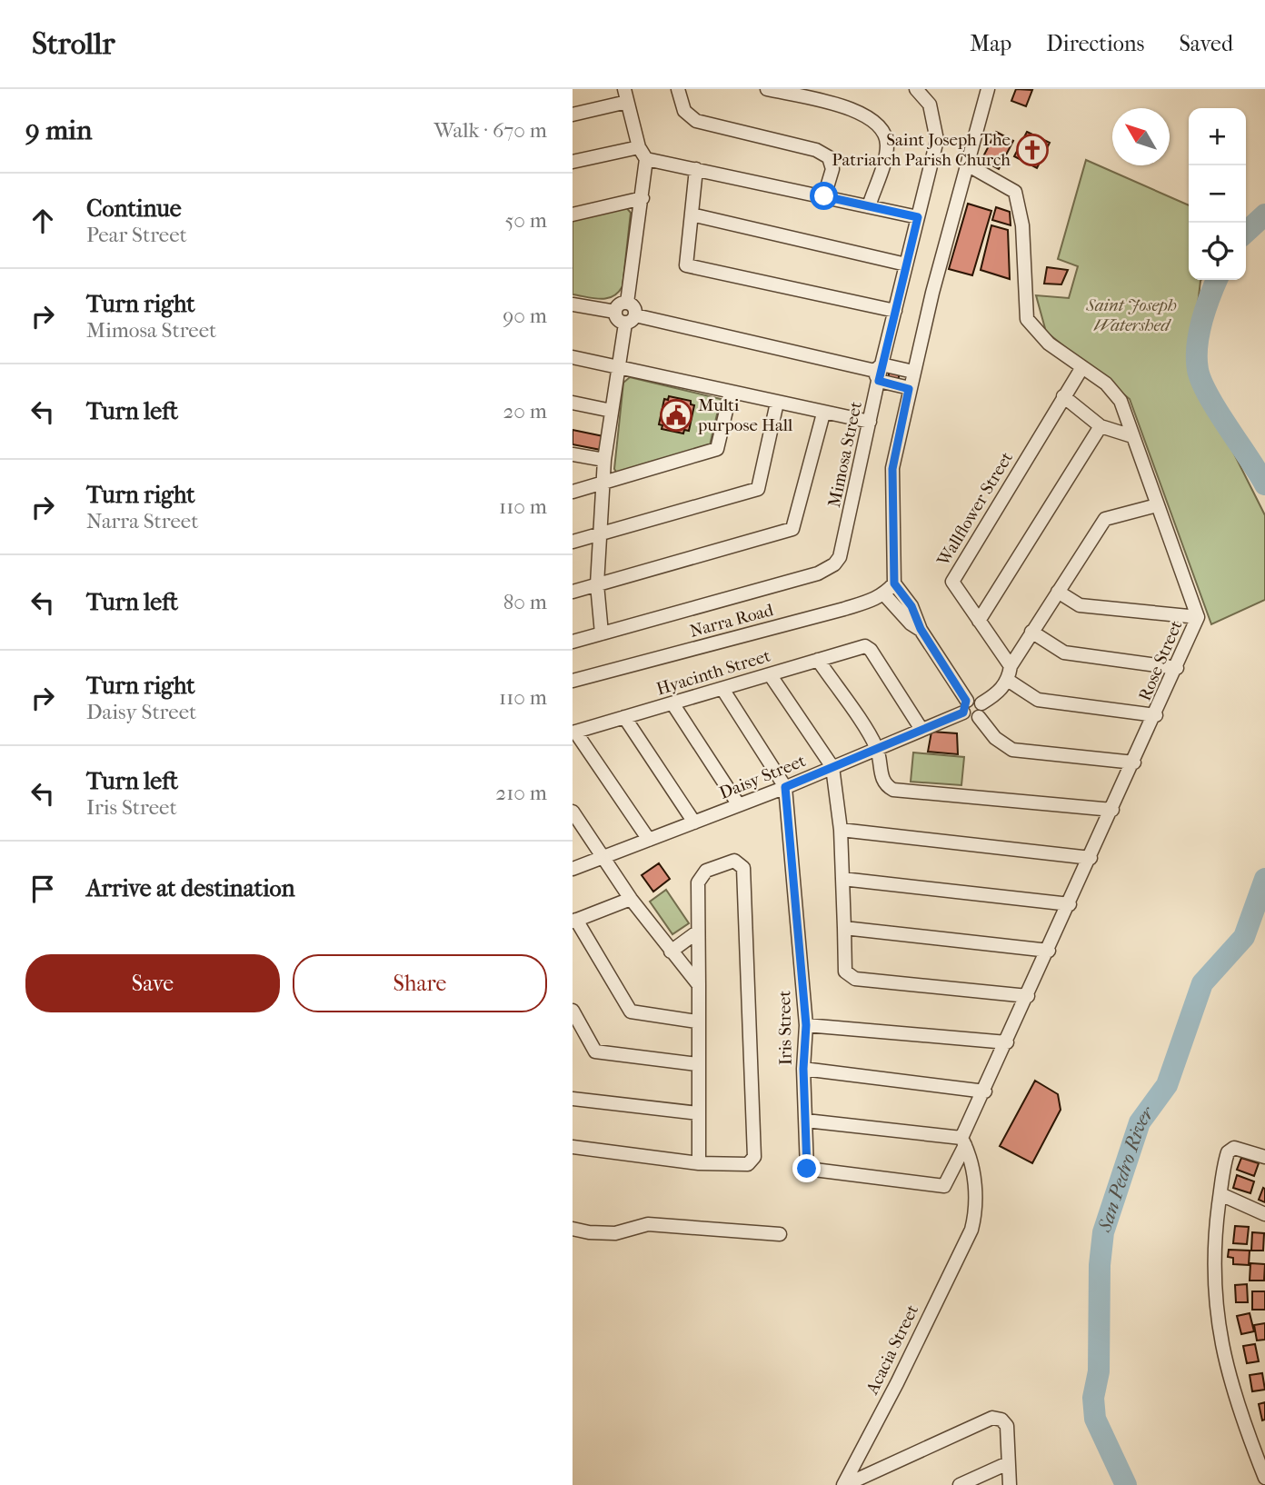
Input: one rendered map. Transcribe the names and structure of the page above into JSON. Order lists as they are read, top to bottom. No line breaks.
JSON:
{"streets":{"street":["Mimosa Street","Wallflower Street","Narra Road","Rose Street","Hyacinth Street","Daisy Street","Iris Street","Acacia Street"]},"crossings":[["Wallflower Street","Rose Street"],["Rose Street","Iris Street"],["Rose Street","Acacia Street"],["Hyacinth Street","Daisy Street"],["Daisy Street","Iris Street"]],"water":["San Pedro River"],"parks":["Saint Joseph Watershed"],"places":{"church":["Saint Joseph The Patriarch Parish Church"],"public building":["Multi purpose Hall"]},"north":"top left","page":{"header":"Strollr","nav":["Map","Directions","Saved"],"heading":["9 min","Walk · 670 m"],"map_buttons":["+","−"],"list":[["Continue","Pear Street","50 m"],["Turn right","Mimosa Street","90 m"],["Turn left","20 m"],["Turn right","Narra Street","110 m"],["Turn left","80 m"],["Turn right","Daisy Street","110 m"],["Turn left","Iris Street","210 m"],"Arrive at destination"],"buttons":["Save","Share"]}}
